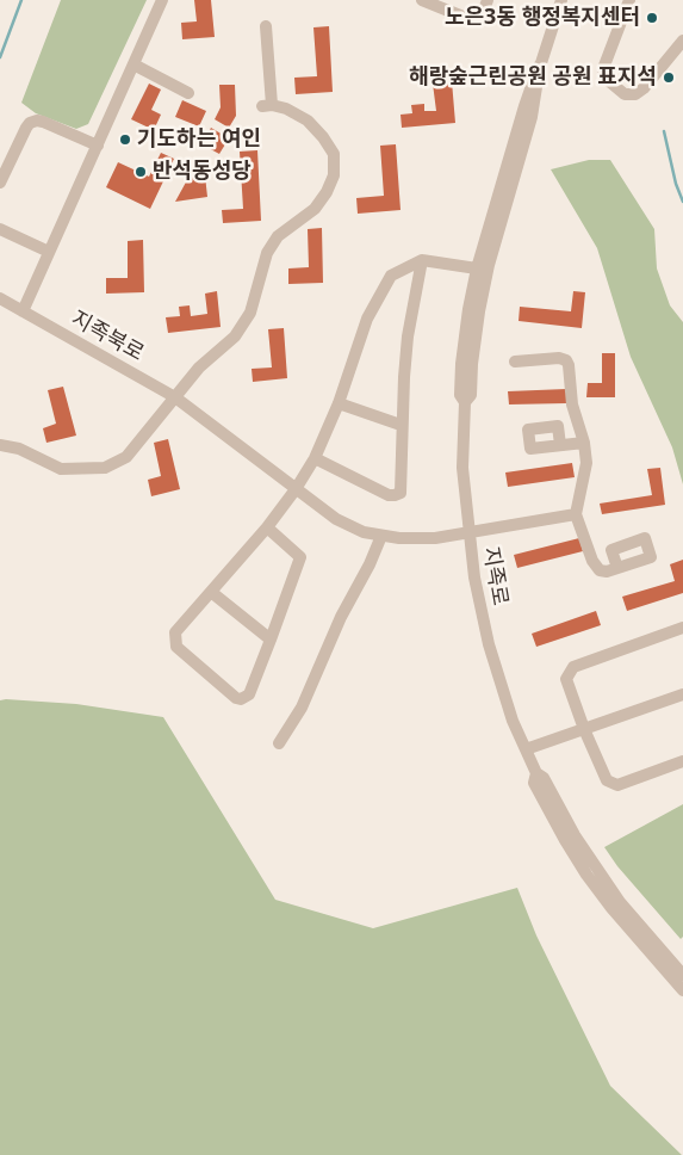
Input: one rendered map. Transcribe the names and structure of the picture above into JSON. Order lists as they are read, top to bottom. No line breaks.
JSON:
{"streets":{"street":["지족북로","지족로"]},"crossings":[["지족북로","지족로"]],"places":["노은3동 행정복지센터","해랑숲근린공원 공원 표지석","기도하는 여인","반석동성당"]}
